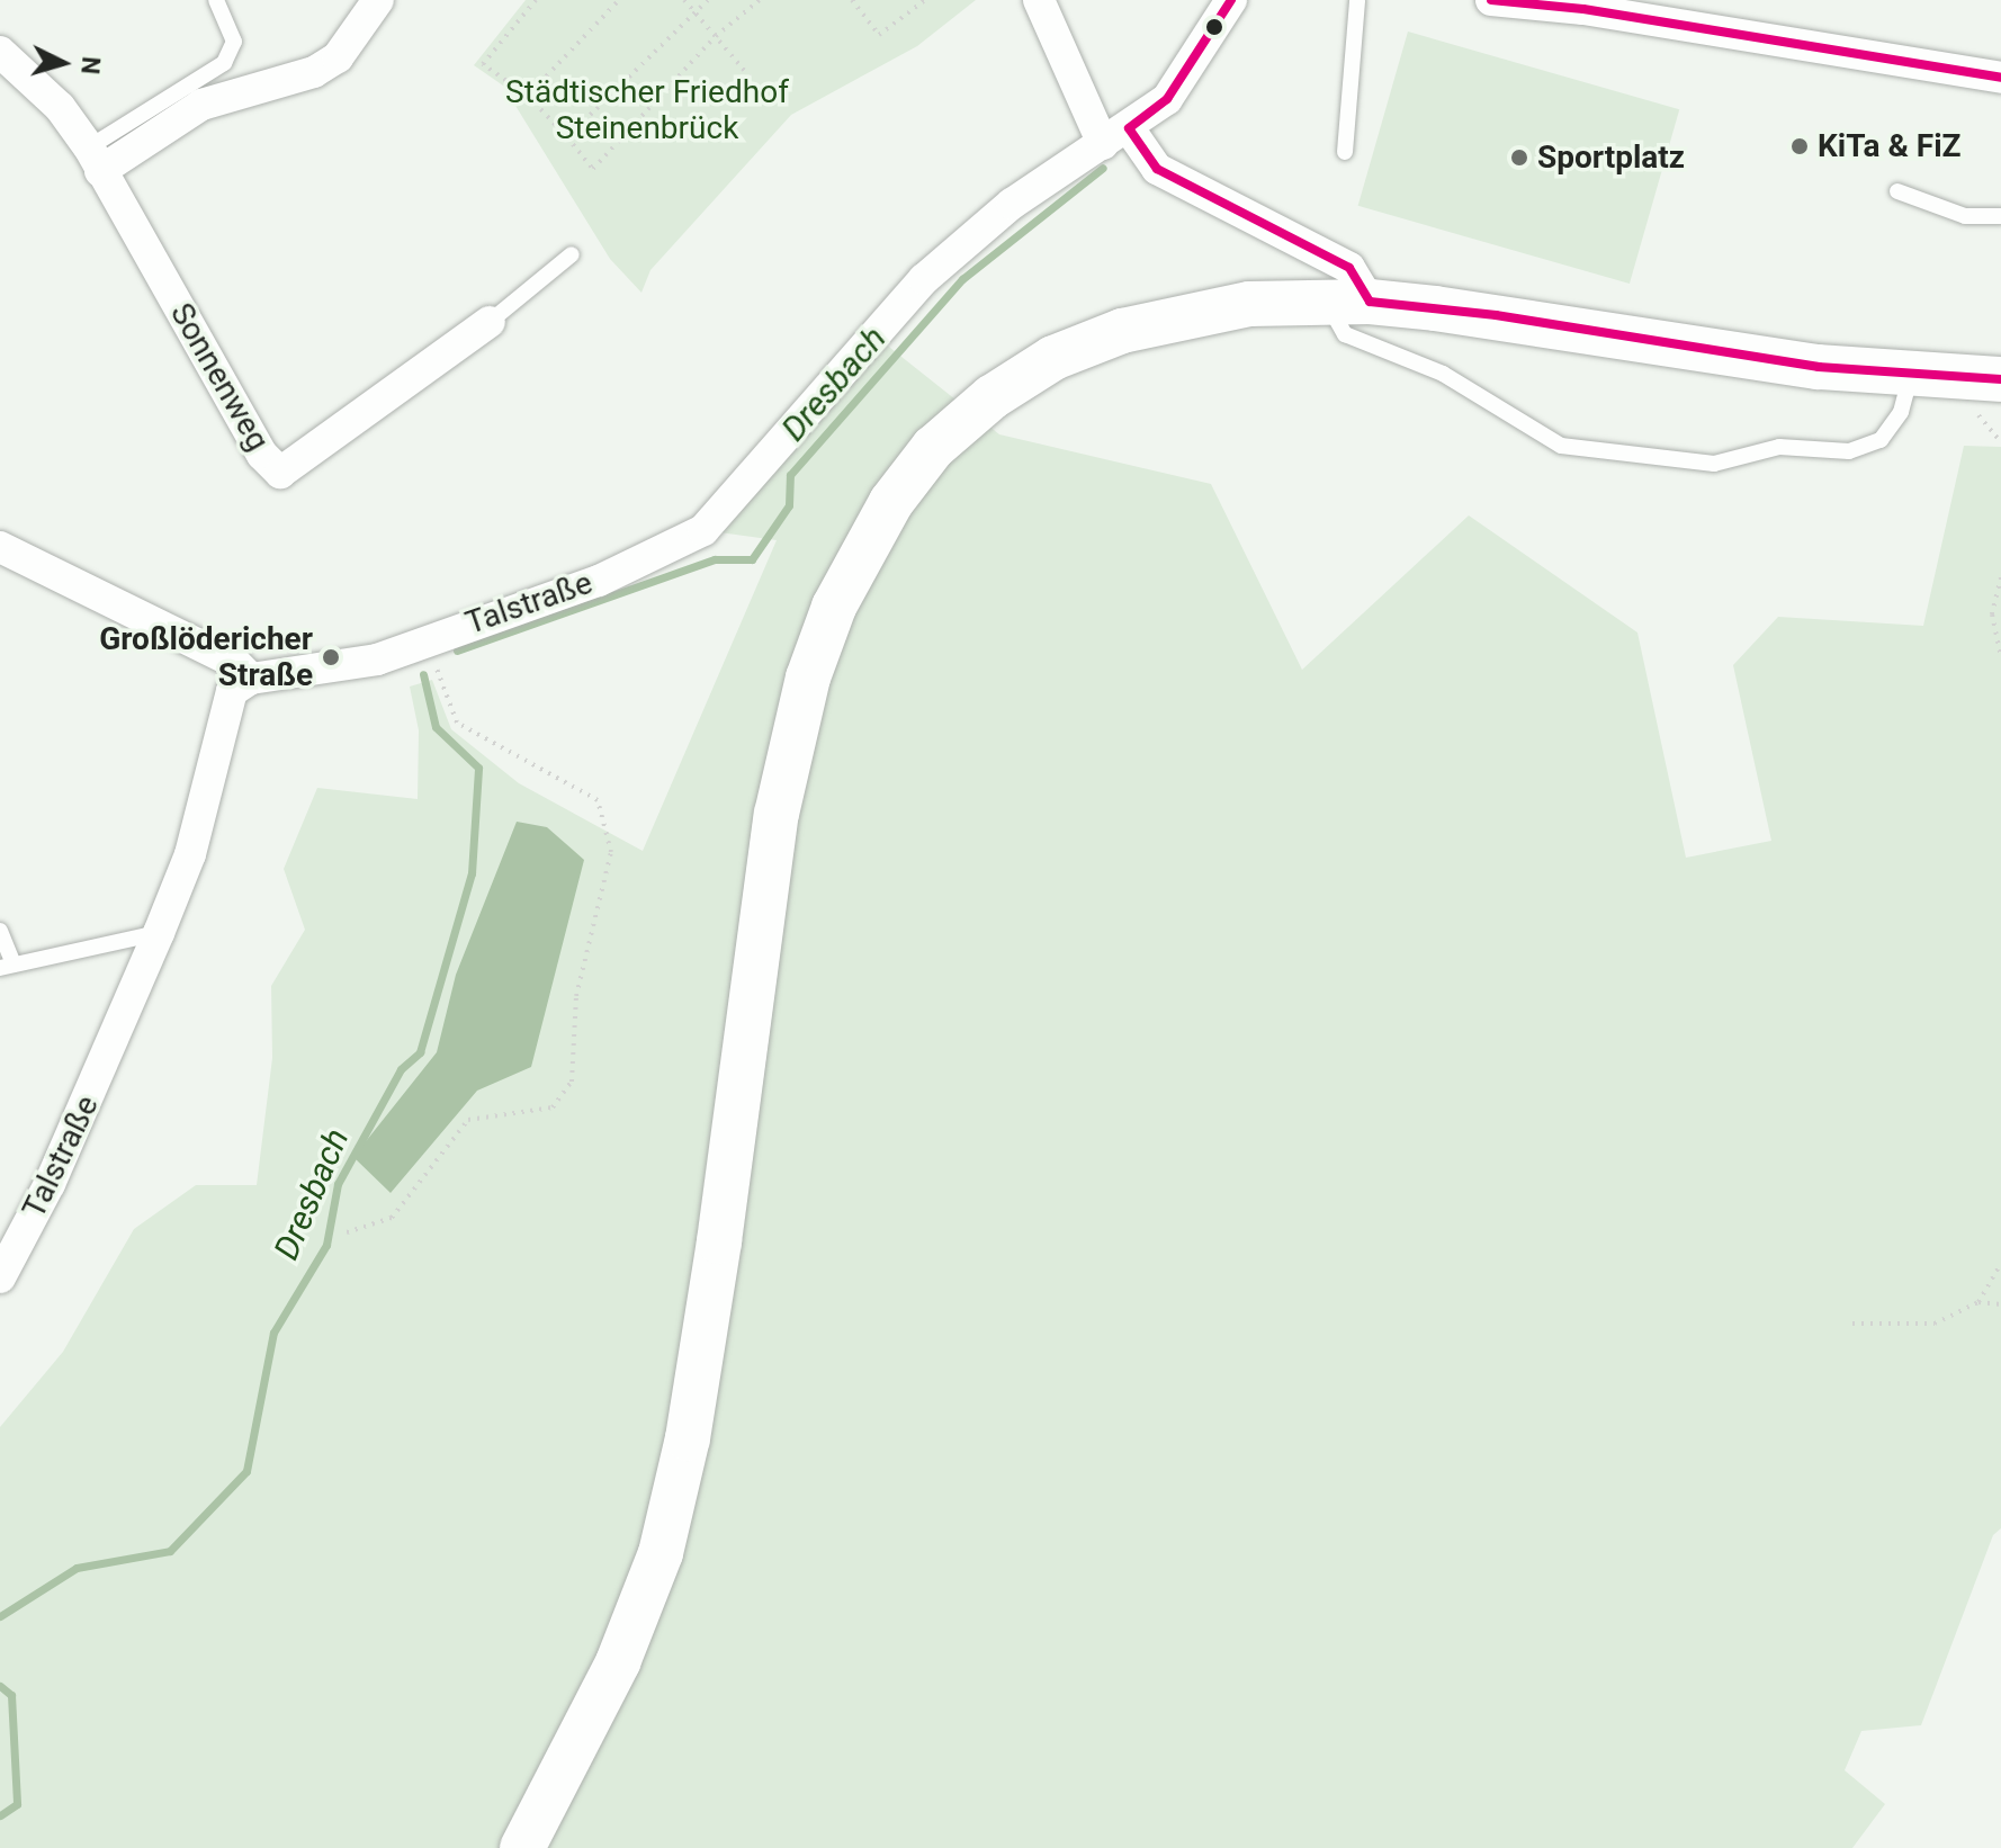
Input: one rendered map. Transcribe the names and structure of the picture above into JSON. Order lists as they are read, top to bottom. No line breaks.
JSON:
{"streets":{"street":["Sonnenweg","Talstraße"]},"water":["Dresbach"],"parks":["Städtischer Friedhof Steinenbrück"],"places":["KiTa & FiZ","Sportplatz","Großlödericher Straße"],"north":"right"}
